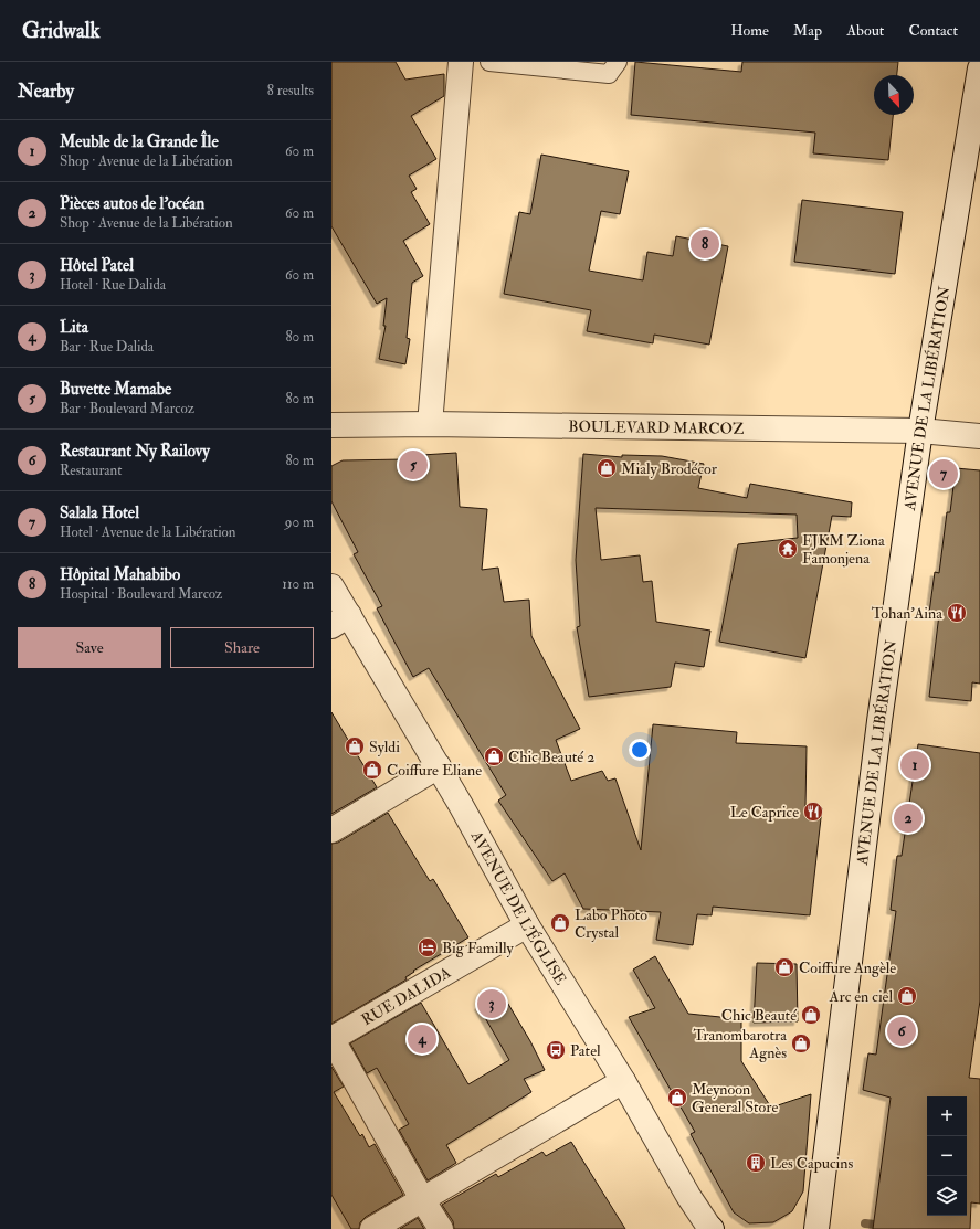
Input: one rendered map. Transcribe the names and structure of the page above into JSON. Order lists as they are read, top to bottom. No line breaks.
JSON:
{"streets":{"street":["AVENUE DE LA LIBÉRATION","BOULEVARD MARCOZ","AVENUE DE L'ÉGLISE","RUE DALIDA"]},"crossings":[["AVENUE DE LA LIBÉRATION","BOULEVARD MARCOZ"],["AVENUE DE L'ÉGLISE","RUE DALIDA"]],"places":{"shop":["Mialy Brodécor","Syldi","Chic Beauté 2","Coiffure Eliane","Labo Photo Crystal","Coiffure Angèle","Arc en ciel","Chic Beauté","Tranombarotra Agnès","Meynoon General Store"],"temple":["FJKM Ziona Famonjena"],"restaurant":["Tohan'Aina","Le Caprice"],"hotel":["Big Familly"],"bus stop":["Patel"],"building":["Les Capucins"]},"north":"bottom right","page":{"header":"Gridwalk","nav":["Home","Map","About","Contact"],"heading":["Nearby","8 results"],"list":[{"mark":"1","name":"Meuble de la Grande Île","note":"Shop · Avenue de la Libération","value":"60 m"},{"mark":"2","name":"Pièces autos de l'océan","note":"Shop · Avenue de la Libération","value":"60 m"},{"mark":"3","name":"Hôtel Patel","note":"Hotel · Rue Dalida","value":"60 m"},{"mark":"4","name":"Lita","note":"Bar · Rue Dalida","value":"80 m"},{"mark":"5","name":"Buvette Mamabe","note":"Bar · Boulevard Marcoz","value":"80 m"},{"mark":"6","name":"Restaurant Ny Railovy","note":"Restaurant","value":"80 m"},{"mark":"7","name":"Salala Hotel","note":"Hotel · Avenue de la Libération","value":"90 m"},{"mark":"8","name":"Hôpital Mahabibo","note":"Hospital · Boulevard Marcoz","value":"110 m"}],"pins":["8","5","7","1","2","3","6","4"],"buttons":["Save","Share"],"map_buttons":["+","−"]}}
